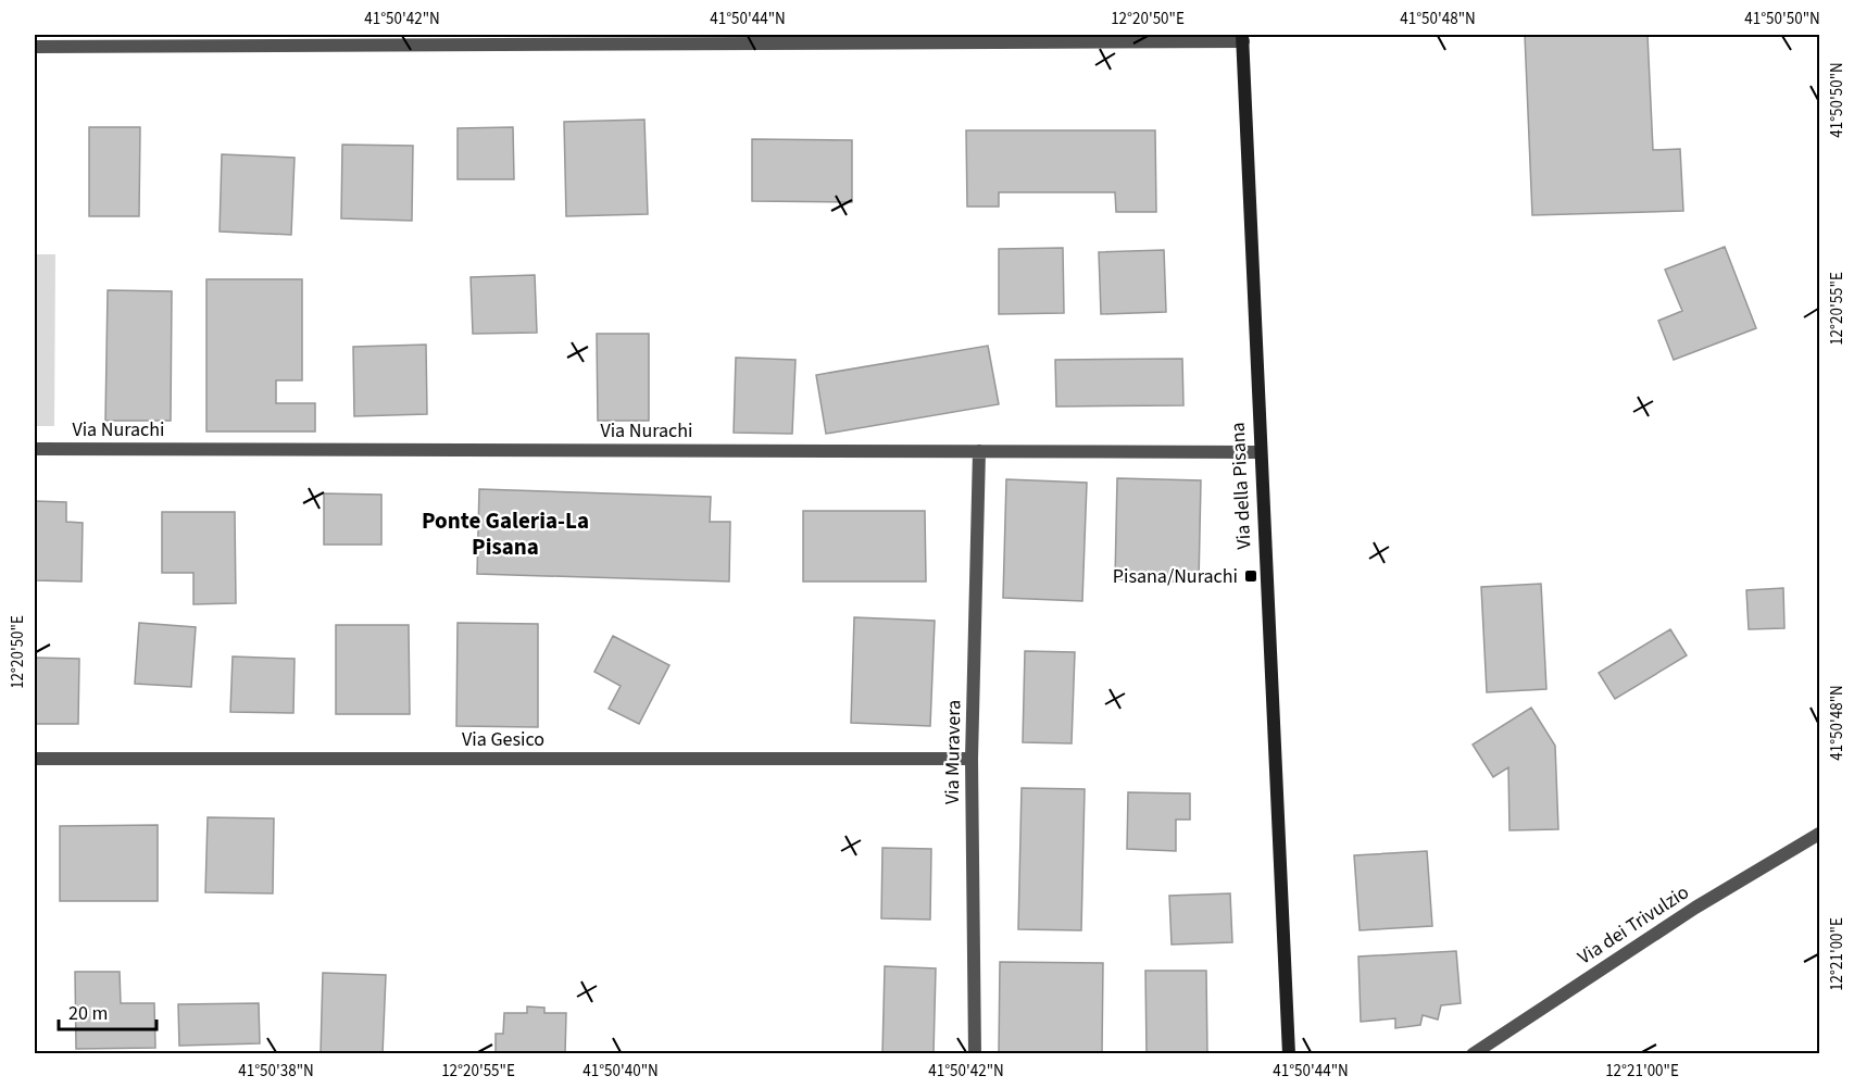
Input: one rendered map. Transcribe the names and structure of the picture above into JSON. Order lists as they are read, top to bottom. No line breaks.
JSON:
{"streets":{"main road":["Via della Pisana"],"street":["Via Nurachi","Via Gesico","Via Muravera","Via dei Trivulzio"]},"crossings":[["Via Nurachi","Via della Pisana"],["Via Nurachi","Via Muravera"],["Via Gesico","Via Muravera"]],"districts":["Ponte Galeria-La Pisana"],"places":{"transit":["Pisana/Nurachi"]},"scale_bar":"20 m","coordinates":["41°50'42\"N","41°50'44\"N","12°20'50\"E","41°50'48\"N","41°50'50\"N","12°20'55\"E","12°21'00\"E","41°50'38\"N","41°50'40\"N"]}
